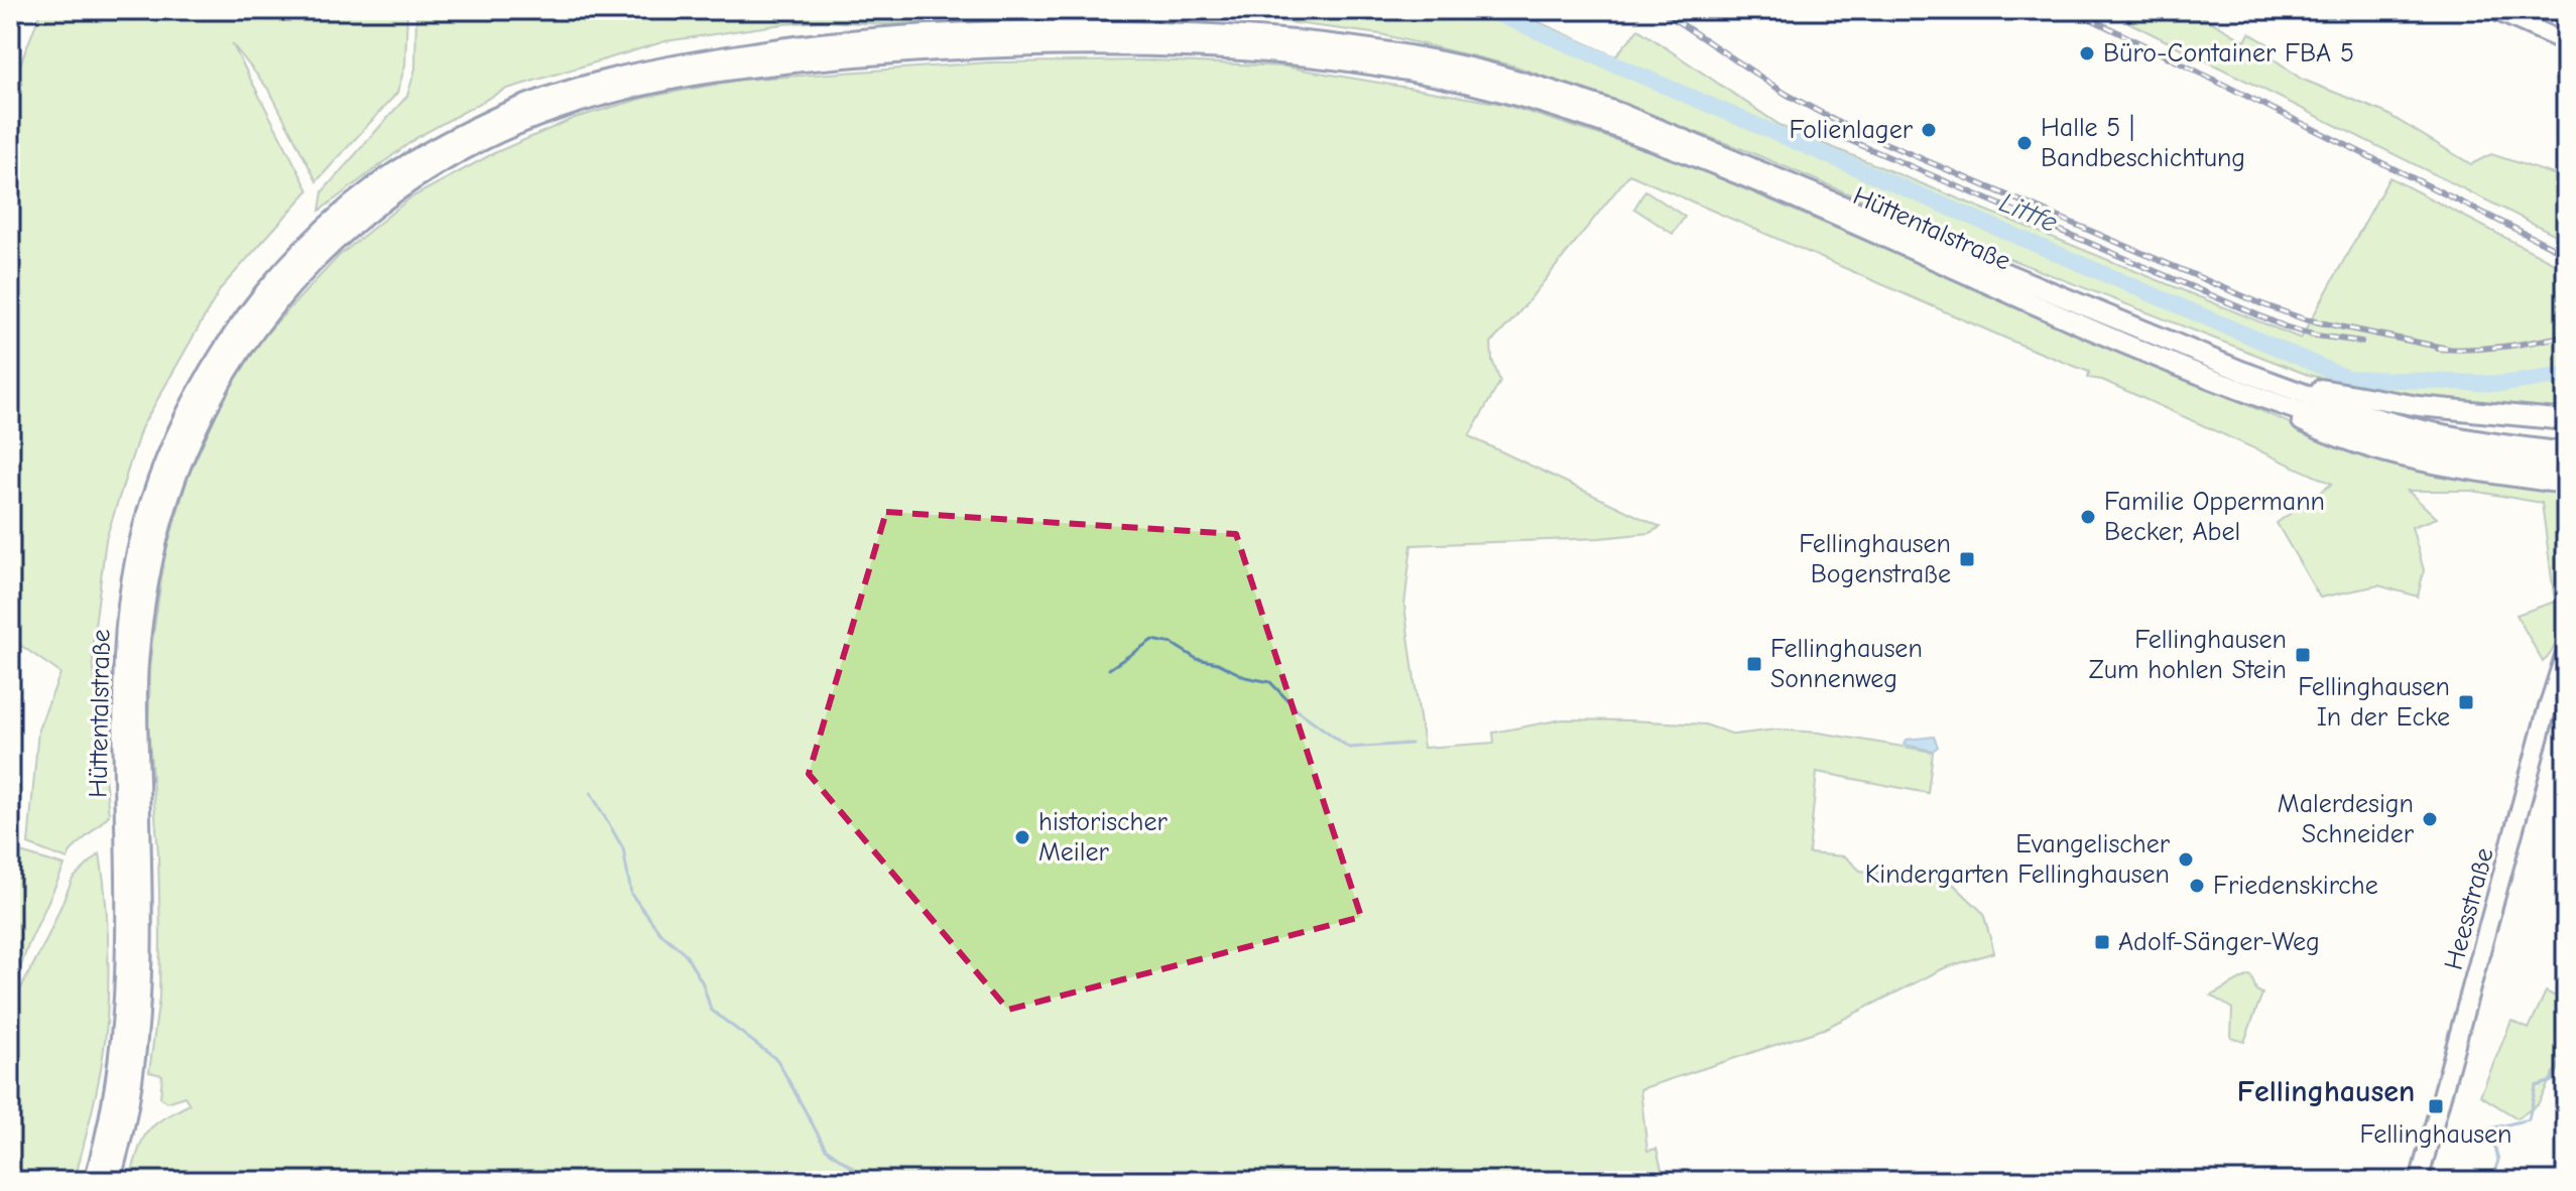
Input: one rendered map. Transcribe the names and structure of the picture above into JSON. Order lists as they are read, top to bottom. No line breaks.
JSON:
{"streets":{"highway":["Hüttentalstraße"],"main road":["Heesstraße"]},"districts":["Fellinghausen"],"water":["Littfe"],"places":{"other":["Büro-Container FBA 5","Folienlager","Halle 5 | Bandbeschichtung","Familie Oppermann Becker, Abel","Malerdesign Schneider","historischer Meiler","Evangelischer Kindergarten Fellinghausen","Friedenskirche"],"transit":["Fellinghausen Bogenstraße","Fellinghausen Zum hohlen Stein","Fellinghausen Sonnenweg","Fellinghausen In der Ecke","Adolf-Sänger-Weg","Fellinghausen"]}}
